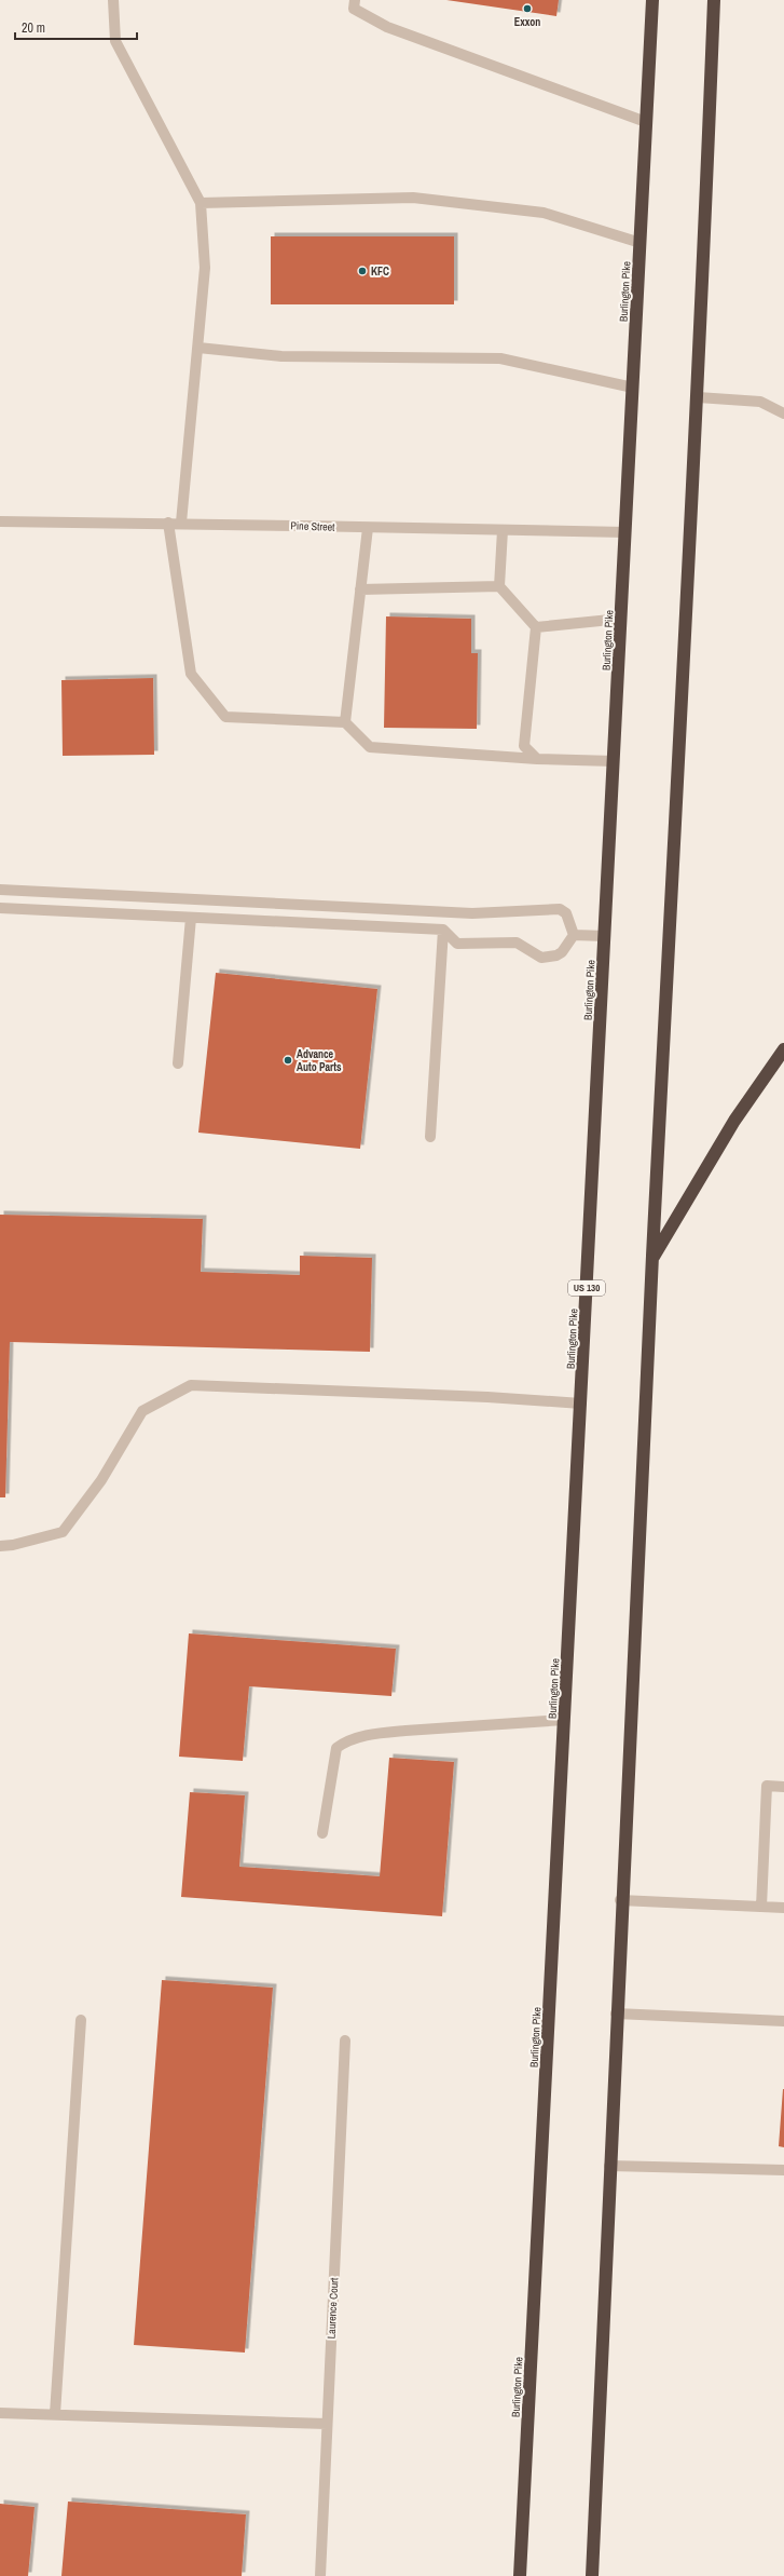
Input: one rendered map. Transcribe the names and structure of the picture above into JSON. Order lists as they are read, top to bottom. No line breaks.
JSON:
{"streets":{"highway":["Burlington Pike","US 130"],"street":["Pine Street","Laurence Court"]},"crossings":[["Burlington Pike","Pine Street"]],"places":["Exxon","KFC","Advance Auto Parts"],"scale_bar":"20 m"}
